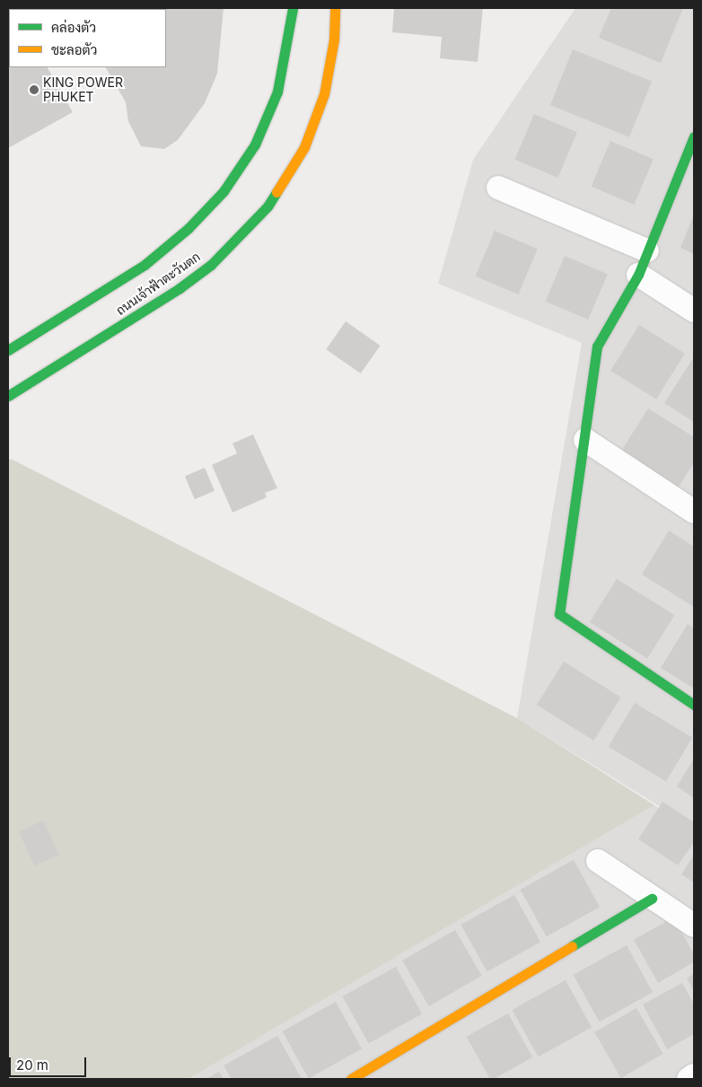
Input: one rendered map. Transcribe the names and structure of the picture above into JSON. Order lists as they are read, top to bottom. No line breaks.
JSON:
{"streets":{"street":["ถนนเจ้าฟ้าตะวันตก"]},"places":["KING POWER PHUKET"],"legend":["คล่องตัว","ชะลอตัว"],"scale_bar":"20 m"}
